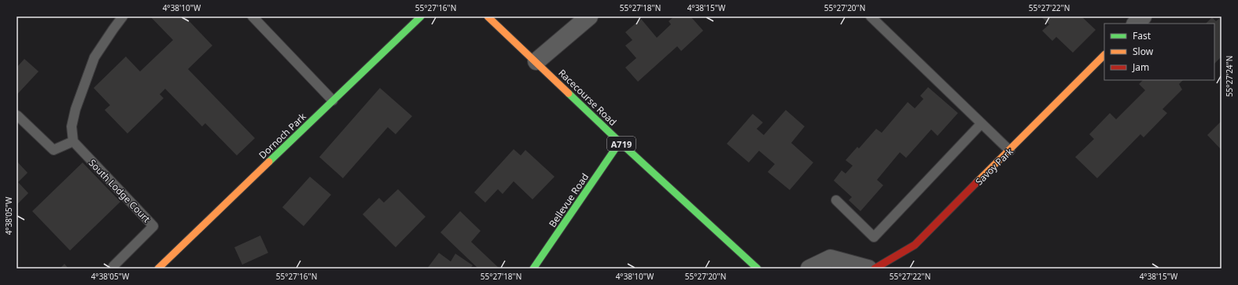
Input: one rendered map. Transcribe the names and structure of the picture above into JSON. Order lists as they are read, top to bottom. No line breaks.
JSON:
{"streets":{"street":["Racecourse Road","Dornoch Park","A719","Savoy Park","Bellevue Road"],"lane":["South Lodge Court"]},"crossings":[["Racecourse Road","Bellevue Road"]],"legend":["Fast","Slow","Jam"],"coordinates":["4°38'10\"W","55°27'16\"N","55°27'18\"N","4°38'15\"W","55°27'20\"N","55°27'22\"N","55°27'24\"N","4°38'05\"W"]}
